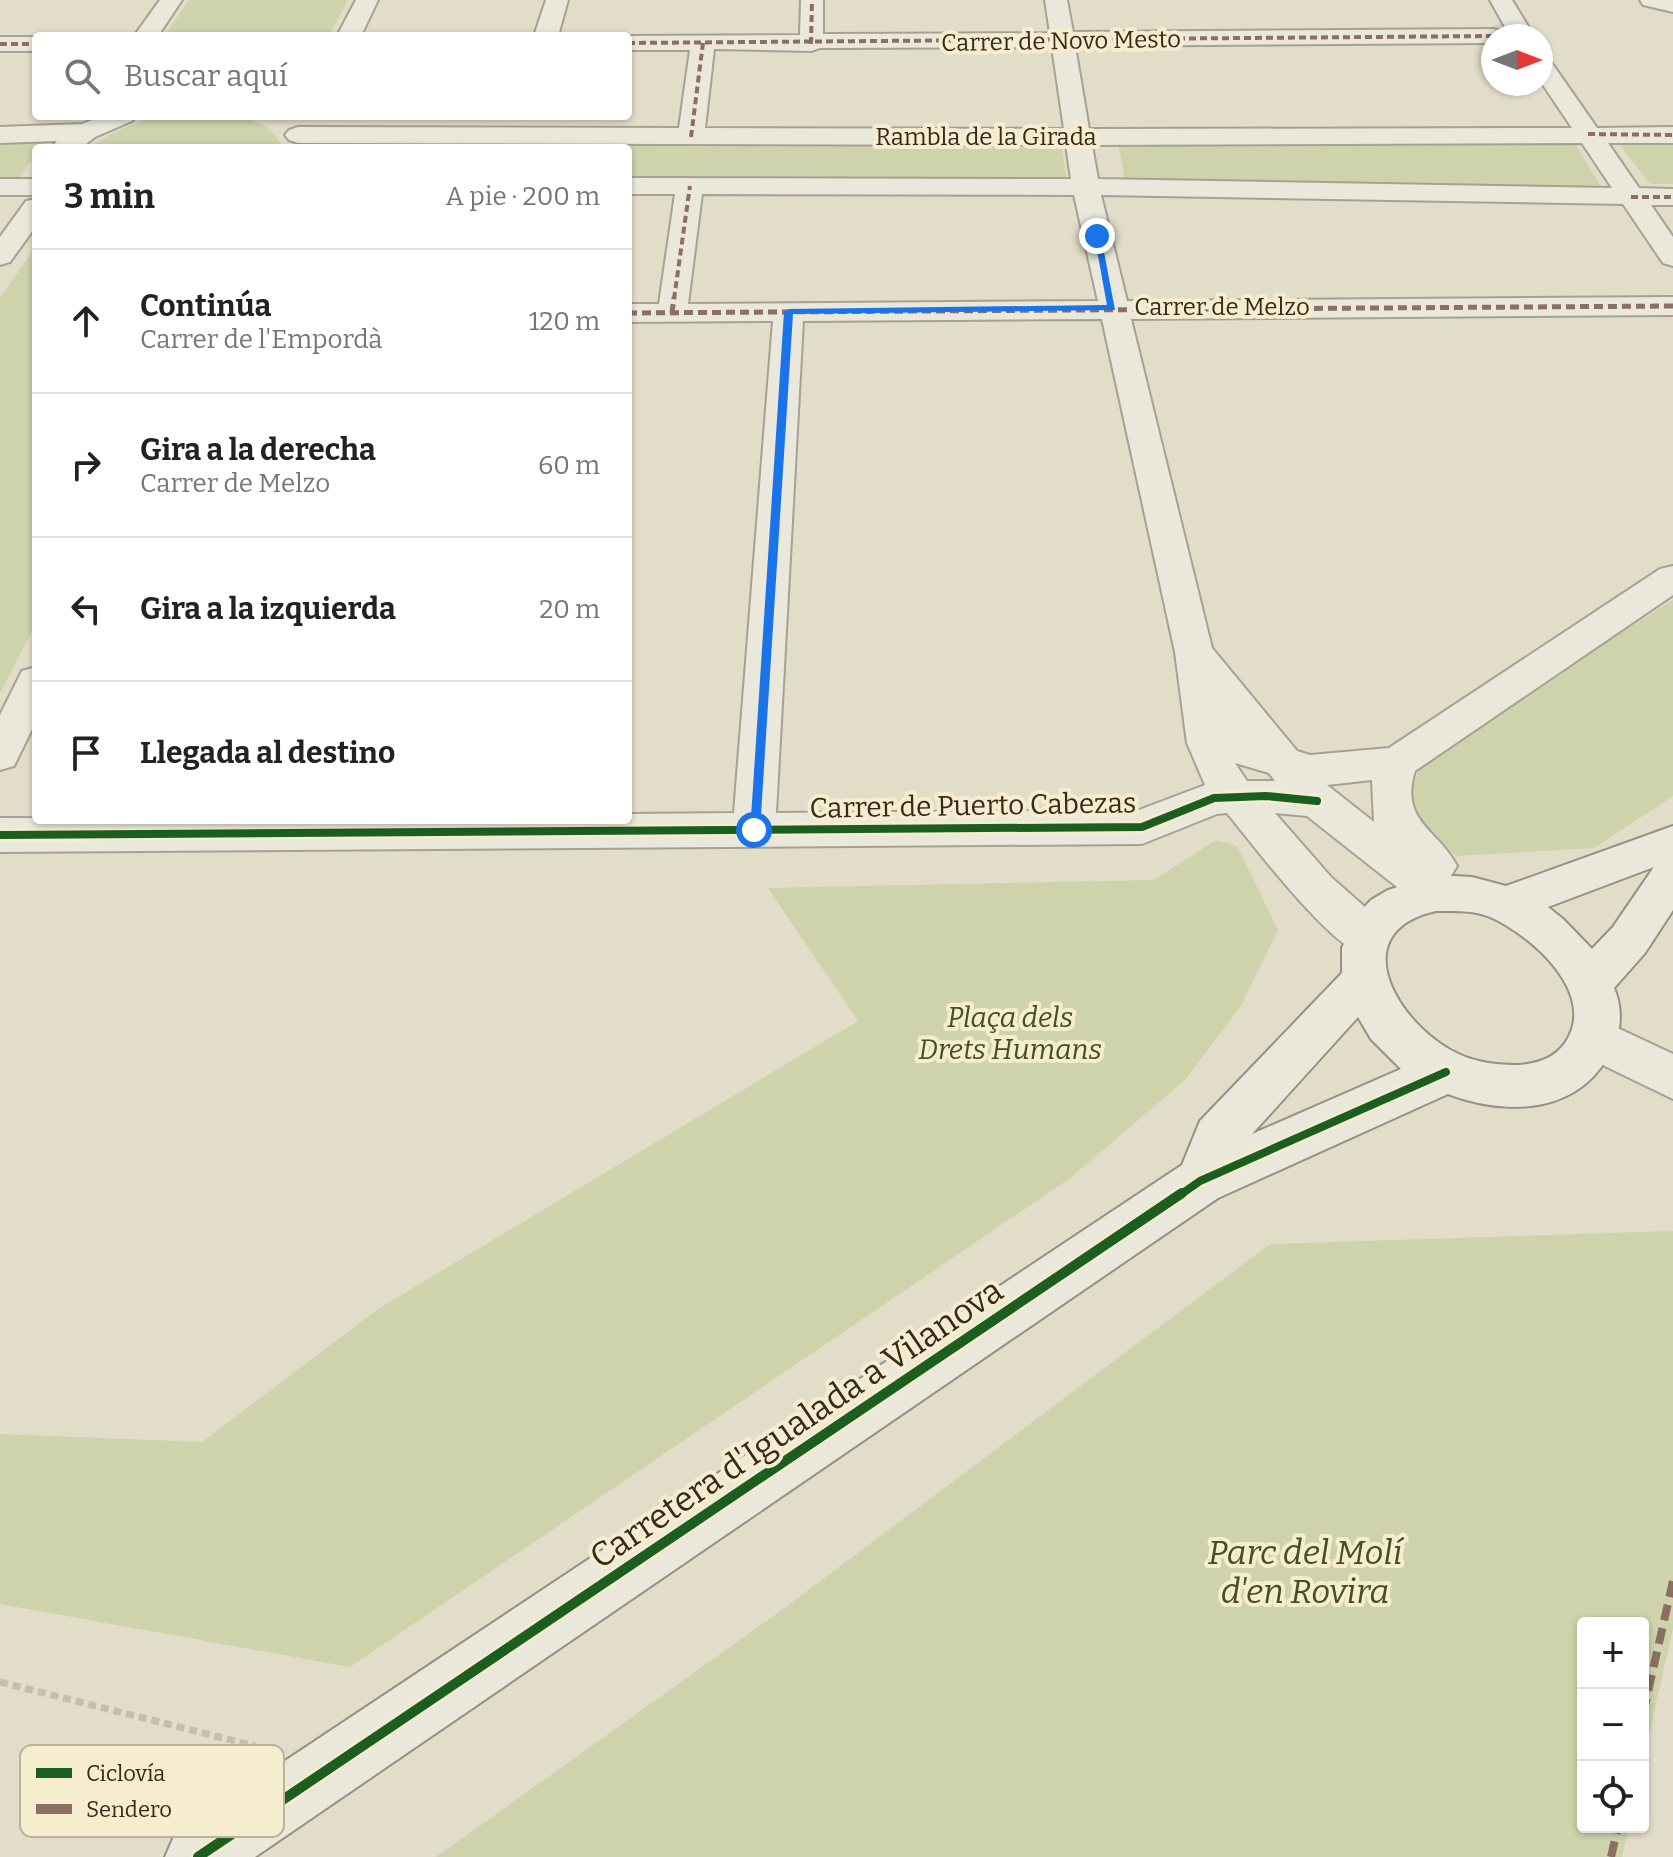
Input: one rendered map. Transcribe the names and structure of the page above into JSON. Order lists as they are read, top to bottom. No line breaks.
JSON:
{"streets":{"street":["Carrer de Novo Mesto","Rambla de la Girada","Carrer de Melzo","Carrer de Puerto Cabezas","Carretera d'Igualada a Vilanova"]},"parks":["Plaça dels Drets Humans","Parc del Molí d'en Rovira"],"legend":["Ciclovía","Sendero"],"north":"right","page":{"search":"Buscar aquí","heading":["3 min","A pie · 200 m"],"list":[["Continúa","Carrer de l'Empordà","120 m"],["Gira a la derecha","Carrer de Melzo","60 m"],["Gira a la izquierda","20 m"],"Llegada al destino"],"map_buttons":["+","−"]}}
